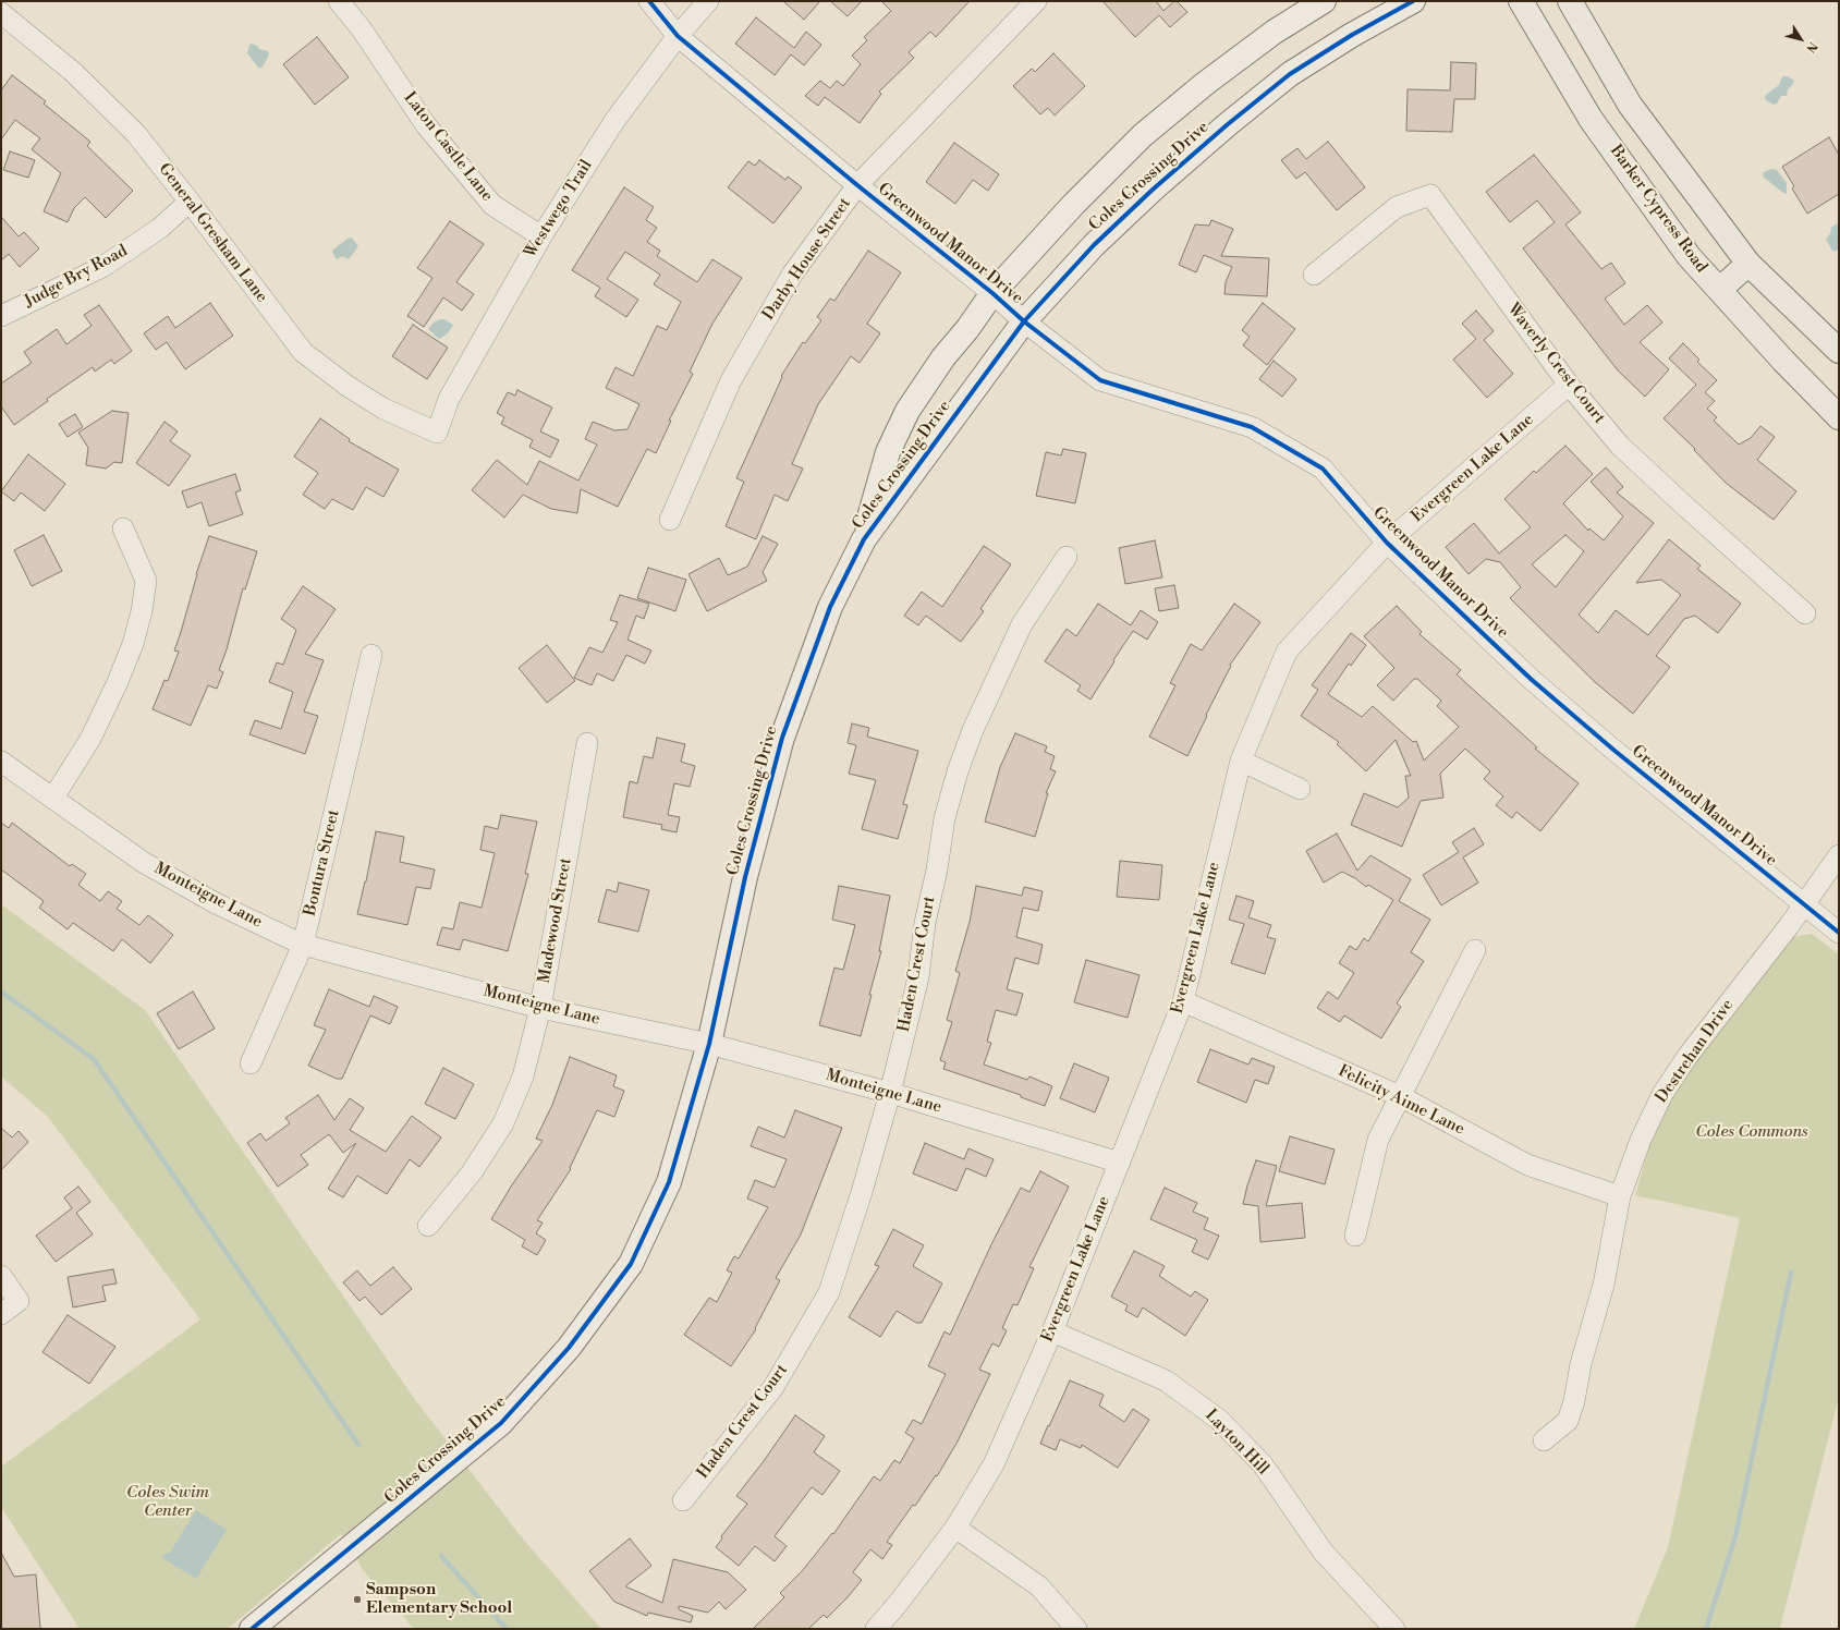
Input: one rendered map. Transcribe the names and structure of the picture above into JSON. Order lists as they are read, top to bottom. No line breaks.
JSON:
{"streets":{"main road":["Barker Cypress Road"],"street":["Laton Castle Lane","Coles Crossing Drive","Westwego Trail","General Gresham Lane","Greenwood Manor Drive","Darby House Street","Judge Bry Road","Waverly Crest Court","Evergreen Lake Lane","Bontura Street","Monteigne Lane","Madewood Street","Haden Crest Court","Destrehan Drive","Felicity Aime Lane","Layton Hill"]},"crossings":[["Laton Castle Lane","Westwego Trail"],["Coles Crossing Drive","Greenwood Manor Drive"],["Coles Crossing Drive","Monteigne Lane"],["Westwego Trail","General Gresham Lane"],["Westwego Trail","Greenwood Manor Drive"],["General Gresham Lane","Judge Bry Road"],["Greenwood Manor Drive","Darby House Street"],["Greenwood Manor Drive","Evergreen Lake Lane"],["Greenwood Manor Drive","Destrehan Drive"],["Waverly Crest Court","Evergreen Lake Lane"],["Evergreen Lake Lane","Monteigne Lane"],["Evergreen Lake Lane","Felicity Aime Lane"],["Evergreen Lake Lane","Layton Hill"],["Bontura Street","Monteigne Lane"],["Monteigne Lane","Madewood Street"],["Monteigne Lane","Haden Crest Court"],["Destrehan Drive","Felicity Aime Lane"]],"parks":["Coles Commons","Coles Swim Center"],"places":["Sampson Elementary School"],"north":"bottom right"}
